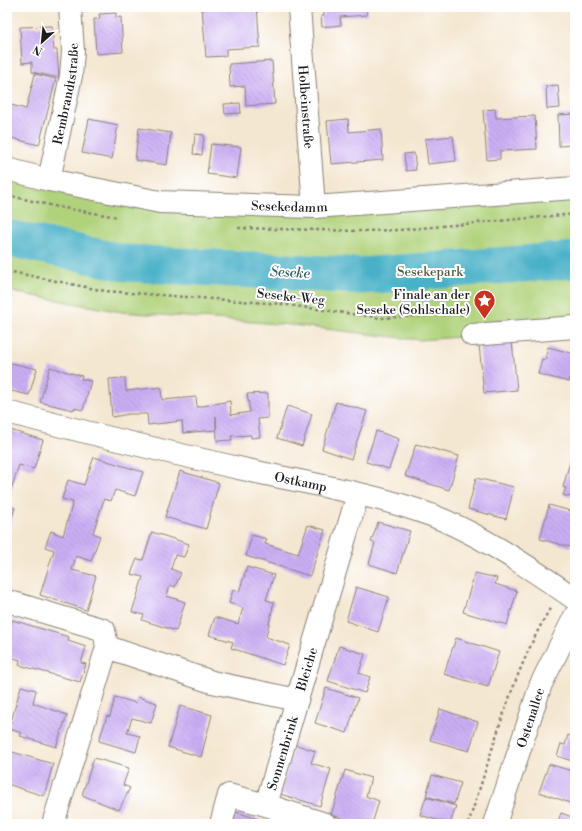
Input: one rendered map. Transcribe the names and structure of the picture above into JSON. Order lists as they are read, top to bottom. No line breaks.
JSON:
{"streets":{"street":["Rembrandtstraße","Holbeinstraße","Sesekedamm","Ostkamp","Bleiche","Ostenallee","Sonnenbrink"],"path":["Seseke-Weg"]},"crossings":[["Rembrandtstraße","Sesekedamm"],["Holbeinstraße","Sesekedamm"],["Ostkamp","Bleiche"],["Bleiche","Sonnenbrink"]],"water":["Seseke"],"parks":["Sesekepark"],"places":{"place":["Finale an der Seseke (Sohlschale)"]},"north":"bottom left"}
